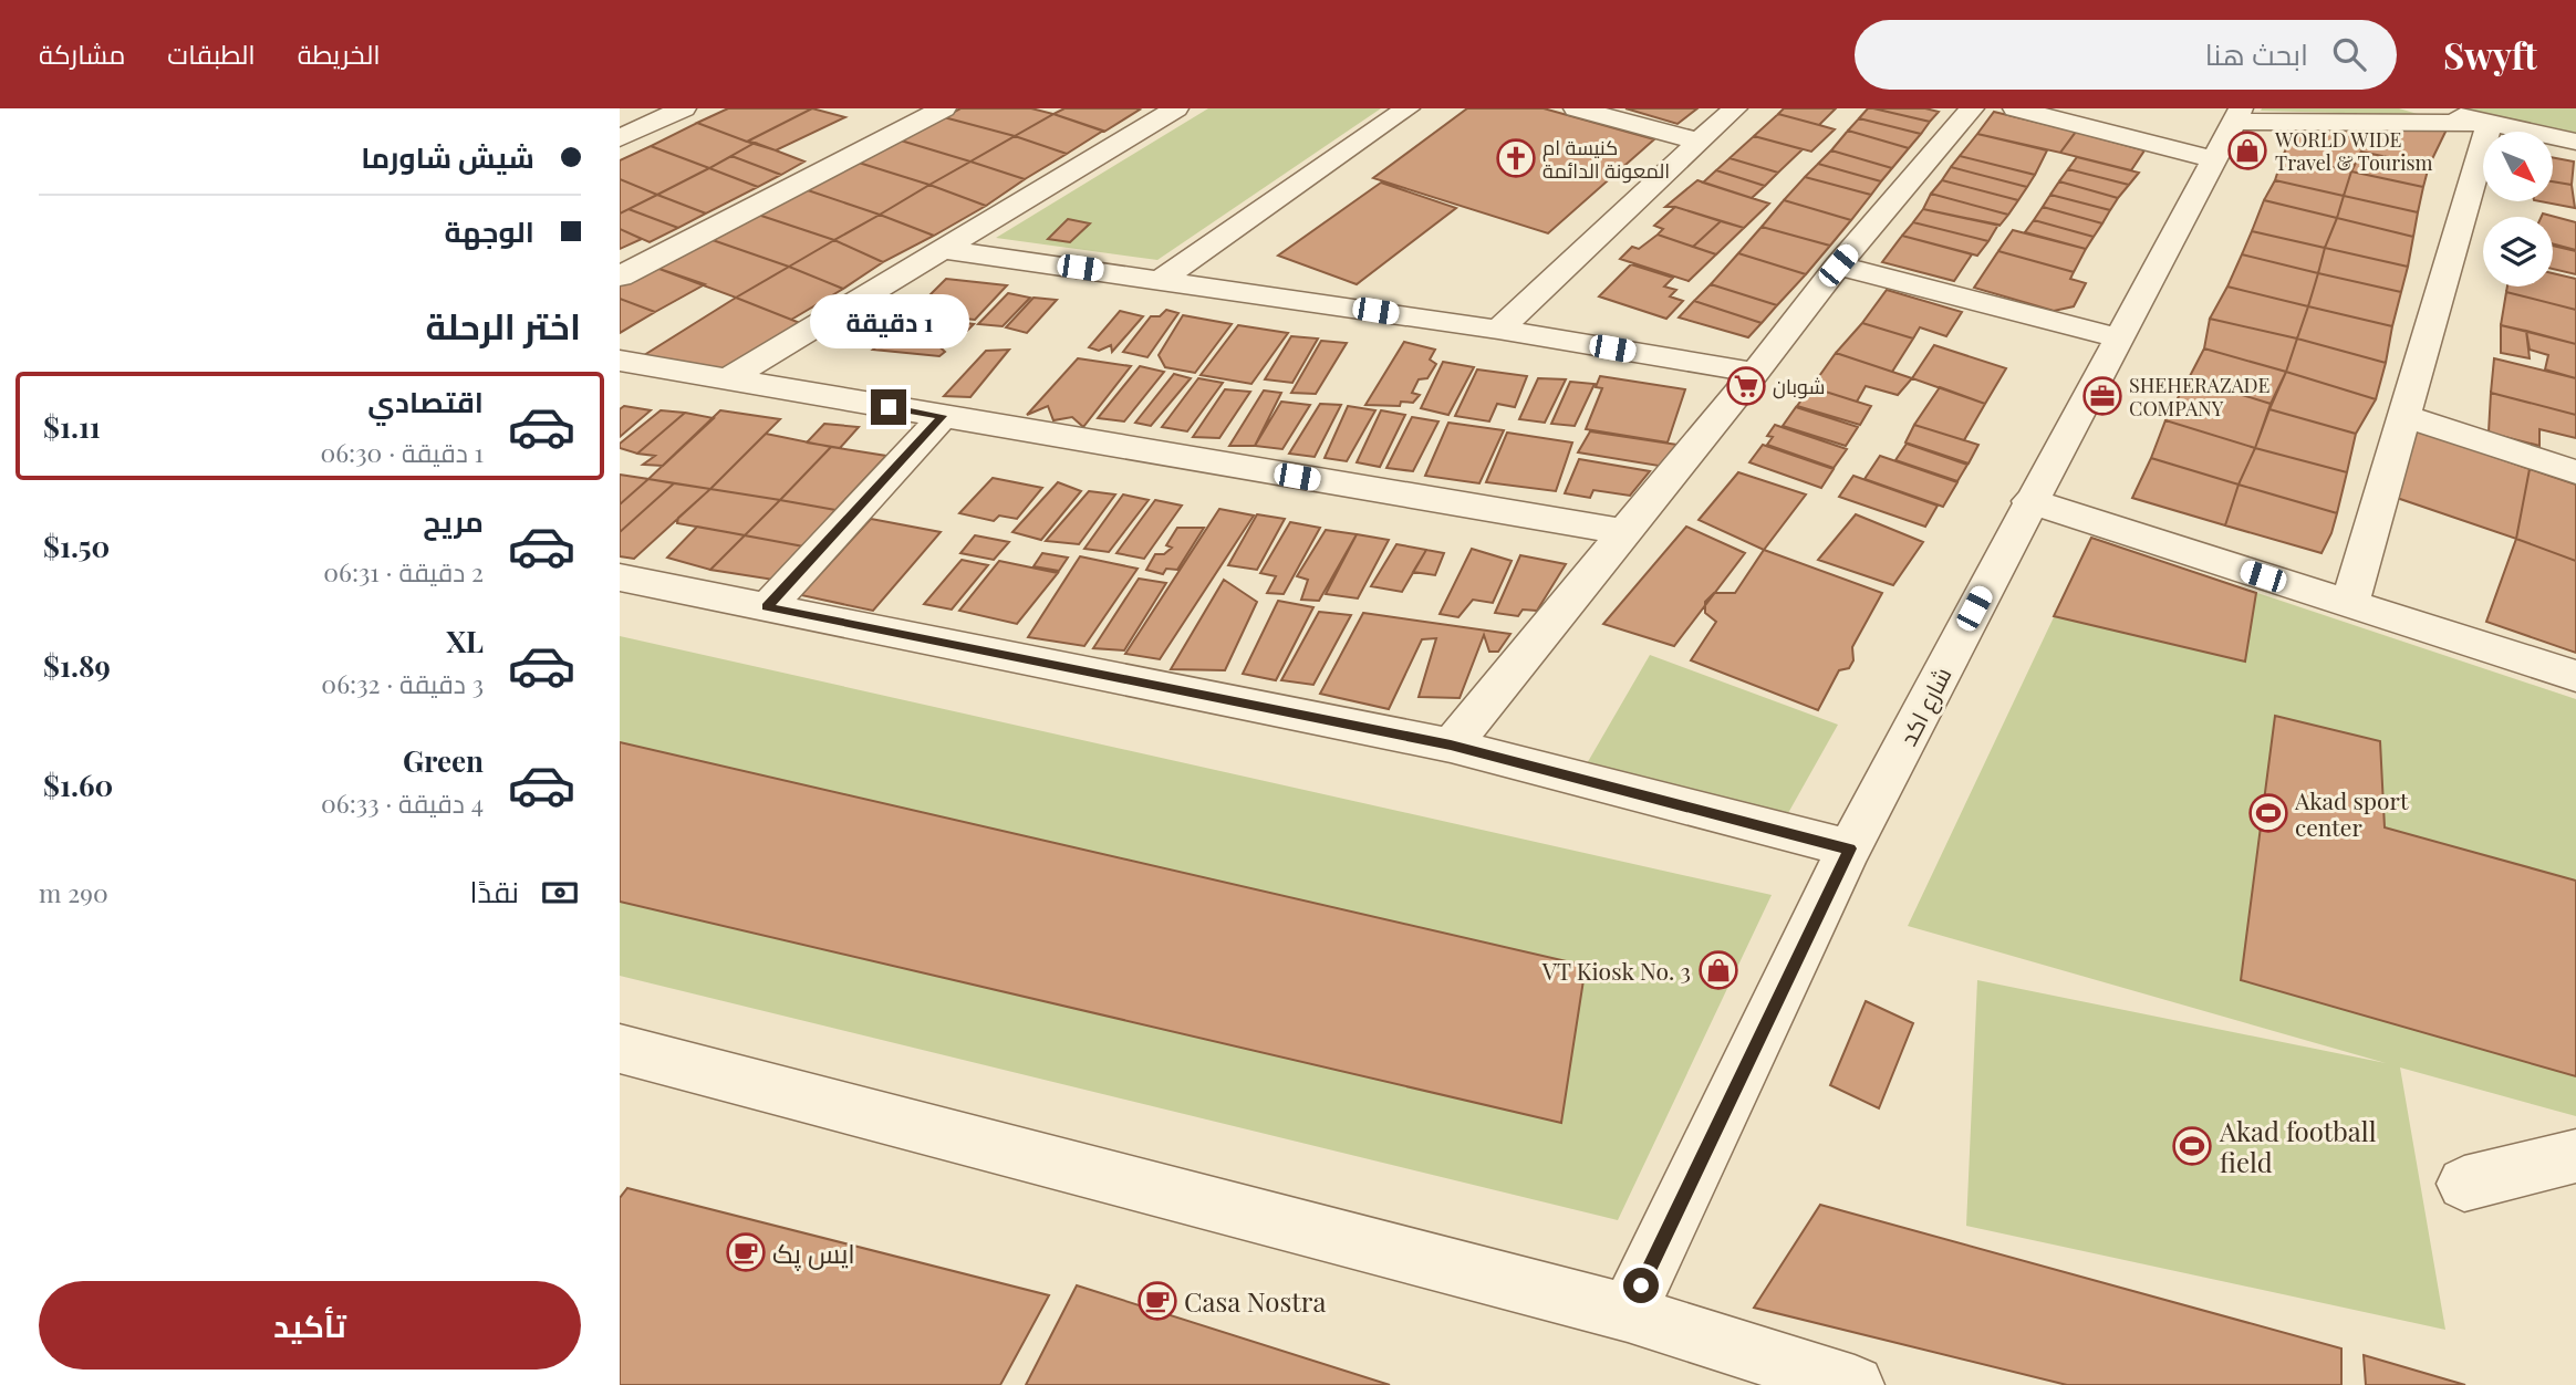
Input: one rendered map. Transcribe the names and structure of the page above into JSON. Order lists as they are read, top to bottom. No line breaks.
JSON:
{"streets":{"street":["شارع اكد"]},"places":{"shop":["WORLD WIDE Travel & Tourism","VT Kiosk No. 3"],"church":["كنيسة ام المعونة الدائمة"],"supermarket":["شوبان"],"office":["SHEHERAZADE COMPANY"],"sports":["Akad sport center","Akad football field"],"cafe":["ایس پک","Casa Nostra"]},"north":"bottom right","page":{"header":"Swyft","search":"ابحث هنا","nav":["الخريطة","الطبقات","مشاركة"],"banner":["شيش شاورما","الوجهة"],"heading":"اختر الرحلة","bubble":"1 دقيقة","list":[{"name":"اقتصادي","note":"1 دقيقة · 06:30","value":"$1.11"},{"name":"مريح","note":"2 دقيقة · 06:31","value":"$1.50"},{"name":"XL","note":"3 دقيقة · 06:32","value":"$1.89"},{"name":"Green","note":"4 دقيقة · 06:33","value":"$1.60"}],"pay":["نقدًا","290 m"],"buttons":"تأكيد"}}
